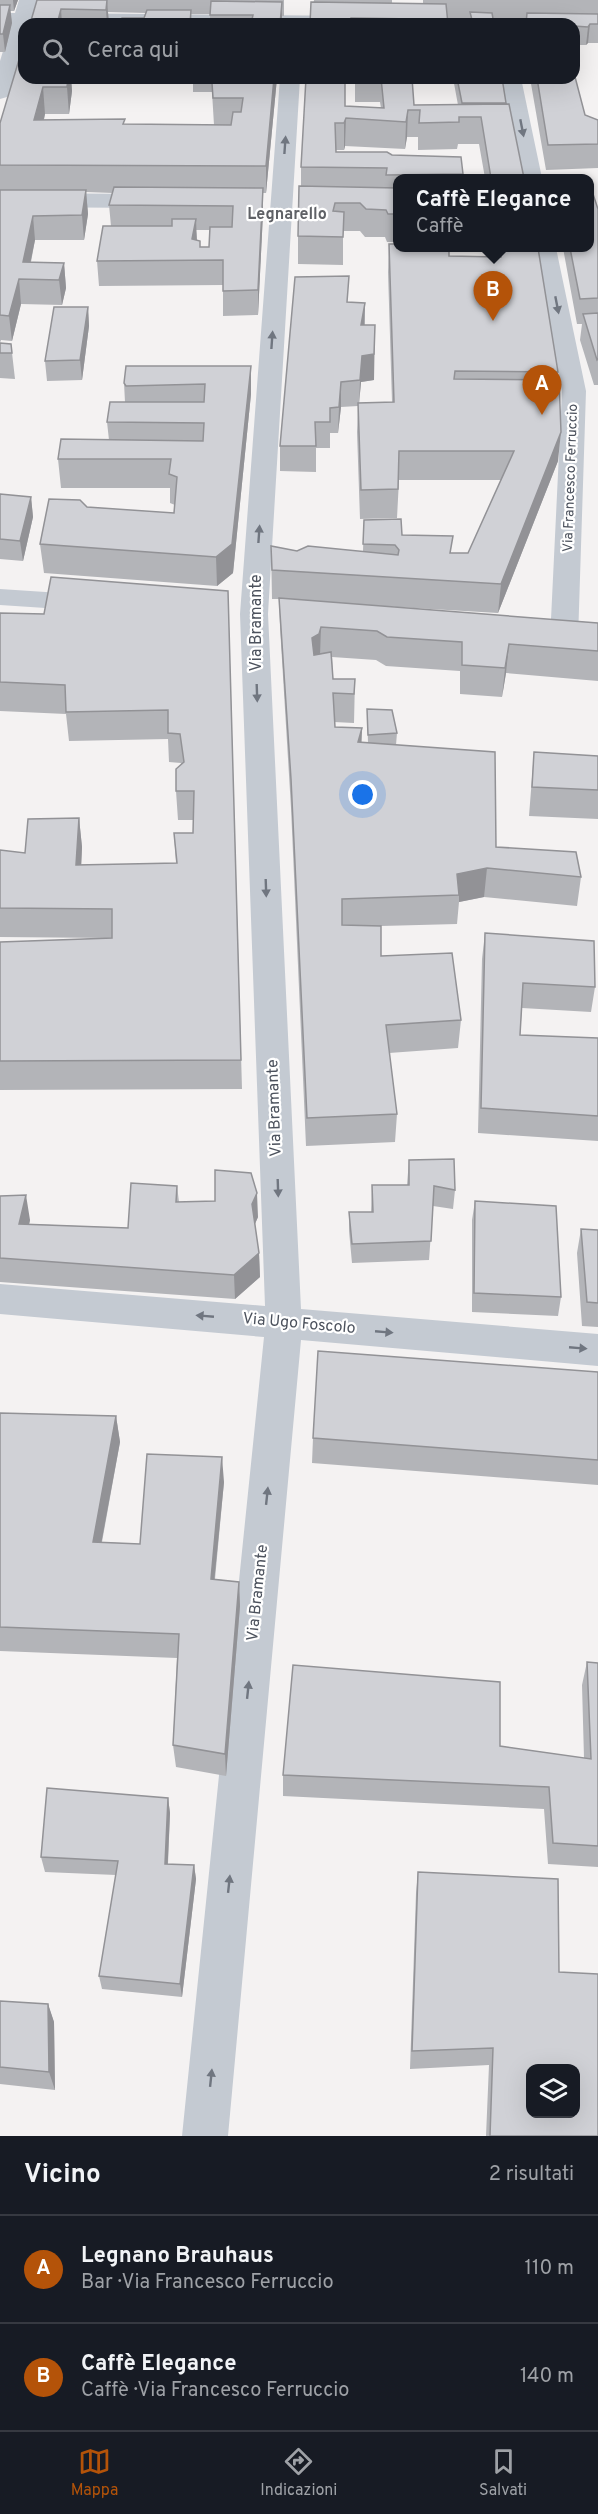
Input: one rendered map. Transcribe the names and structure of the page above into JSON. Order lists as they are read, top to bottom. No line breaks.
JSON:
{"streets":{"street":["Via Francesco Ferruccio","Via Bramante","Via Ugo Foscolo"]},"crossings":[["Via Bramante","Via Ugo Foscolo"]],"one_way":["Via Francesco Ferruccio","Via Bramante"],"districts":["Legnarello"],"page":{"search":"Cerca qui","popup":["Caffè Elegance","Caffè"],"pins":["B","A"],"heading":["Vicino","2 risultati"],"list":[{"mark":"A","name":"Legnano Brauhaus","note":"Bar · Via Francesco Ferruccio","value":"110 m"},{"mark":"B","name":"Caffè Elegance","note":"Caffè · Via Francesco Ferruccio","value":"140 m"}],"nav":["Mappa","Indicazioni","Salvati"]}}
